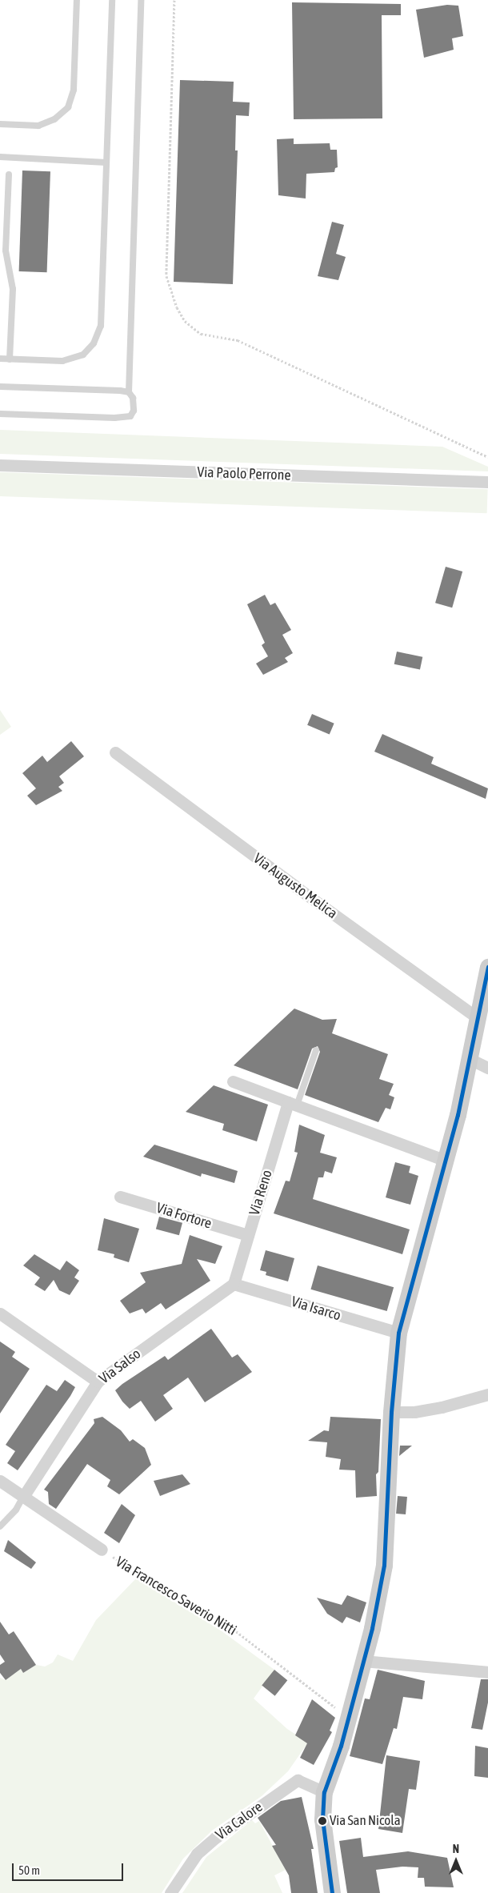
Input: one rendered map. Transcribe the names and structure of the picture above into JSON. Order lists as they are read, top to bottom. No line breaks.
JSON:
{"streets":{"street":["Via Paolo Perrone","Via Augusto Melica","Via Reno","Via Fortore","Via Isarco","Via Salso","Via Francesco Saverio Nitti","Via Calore"]},"crossings":[["Via Reno","Via Fortore"],["Via Reno","Via Isarco"],["Via Reno","Via Salso"],["Via Isarco","Via Salso"],["Via Salso","Via Francesco Saverio Nitti"]],"places":["Via San Nicola"],"scale_bar":"50 m","north":"top"}
